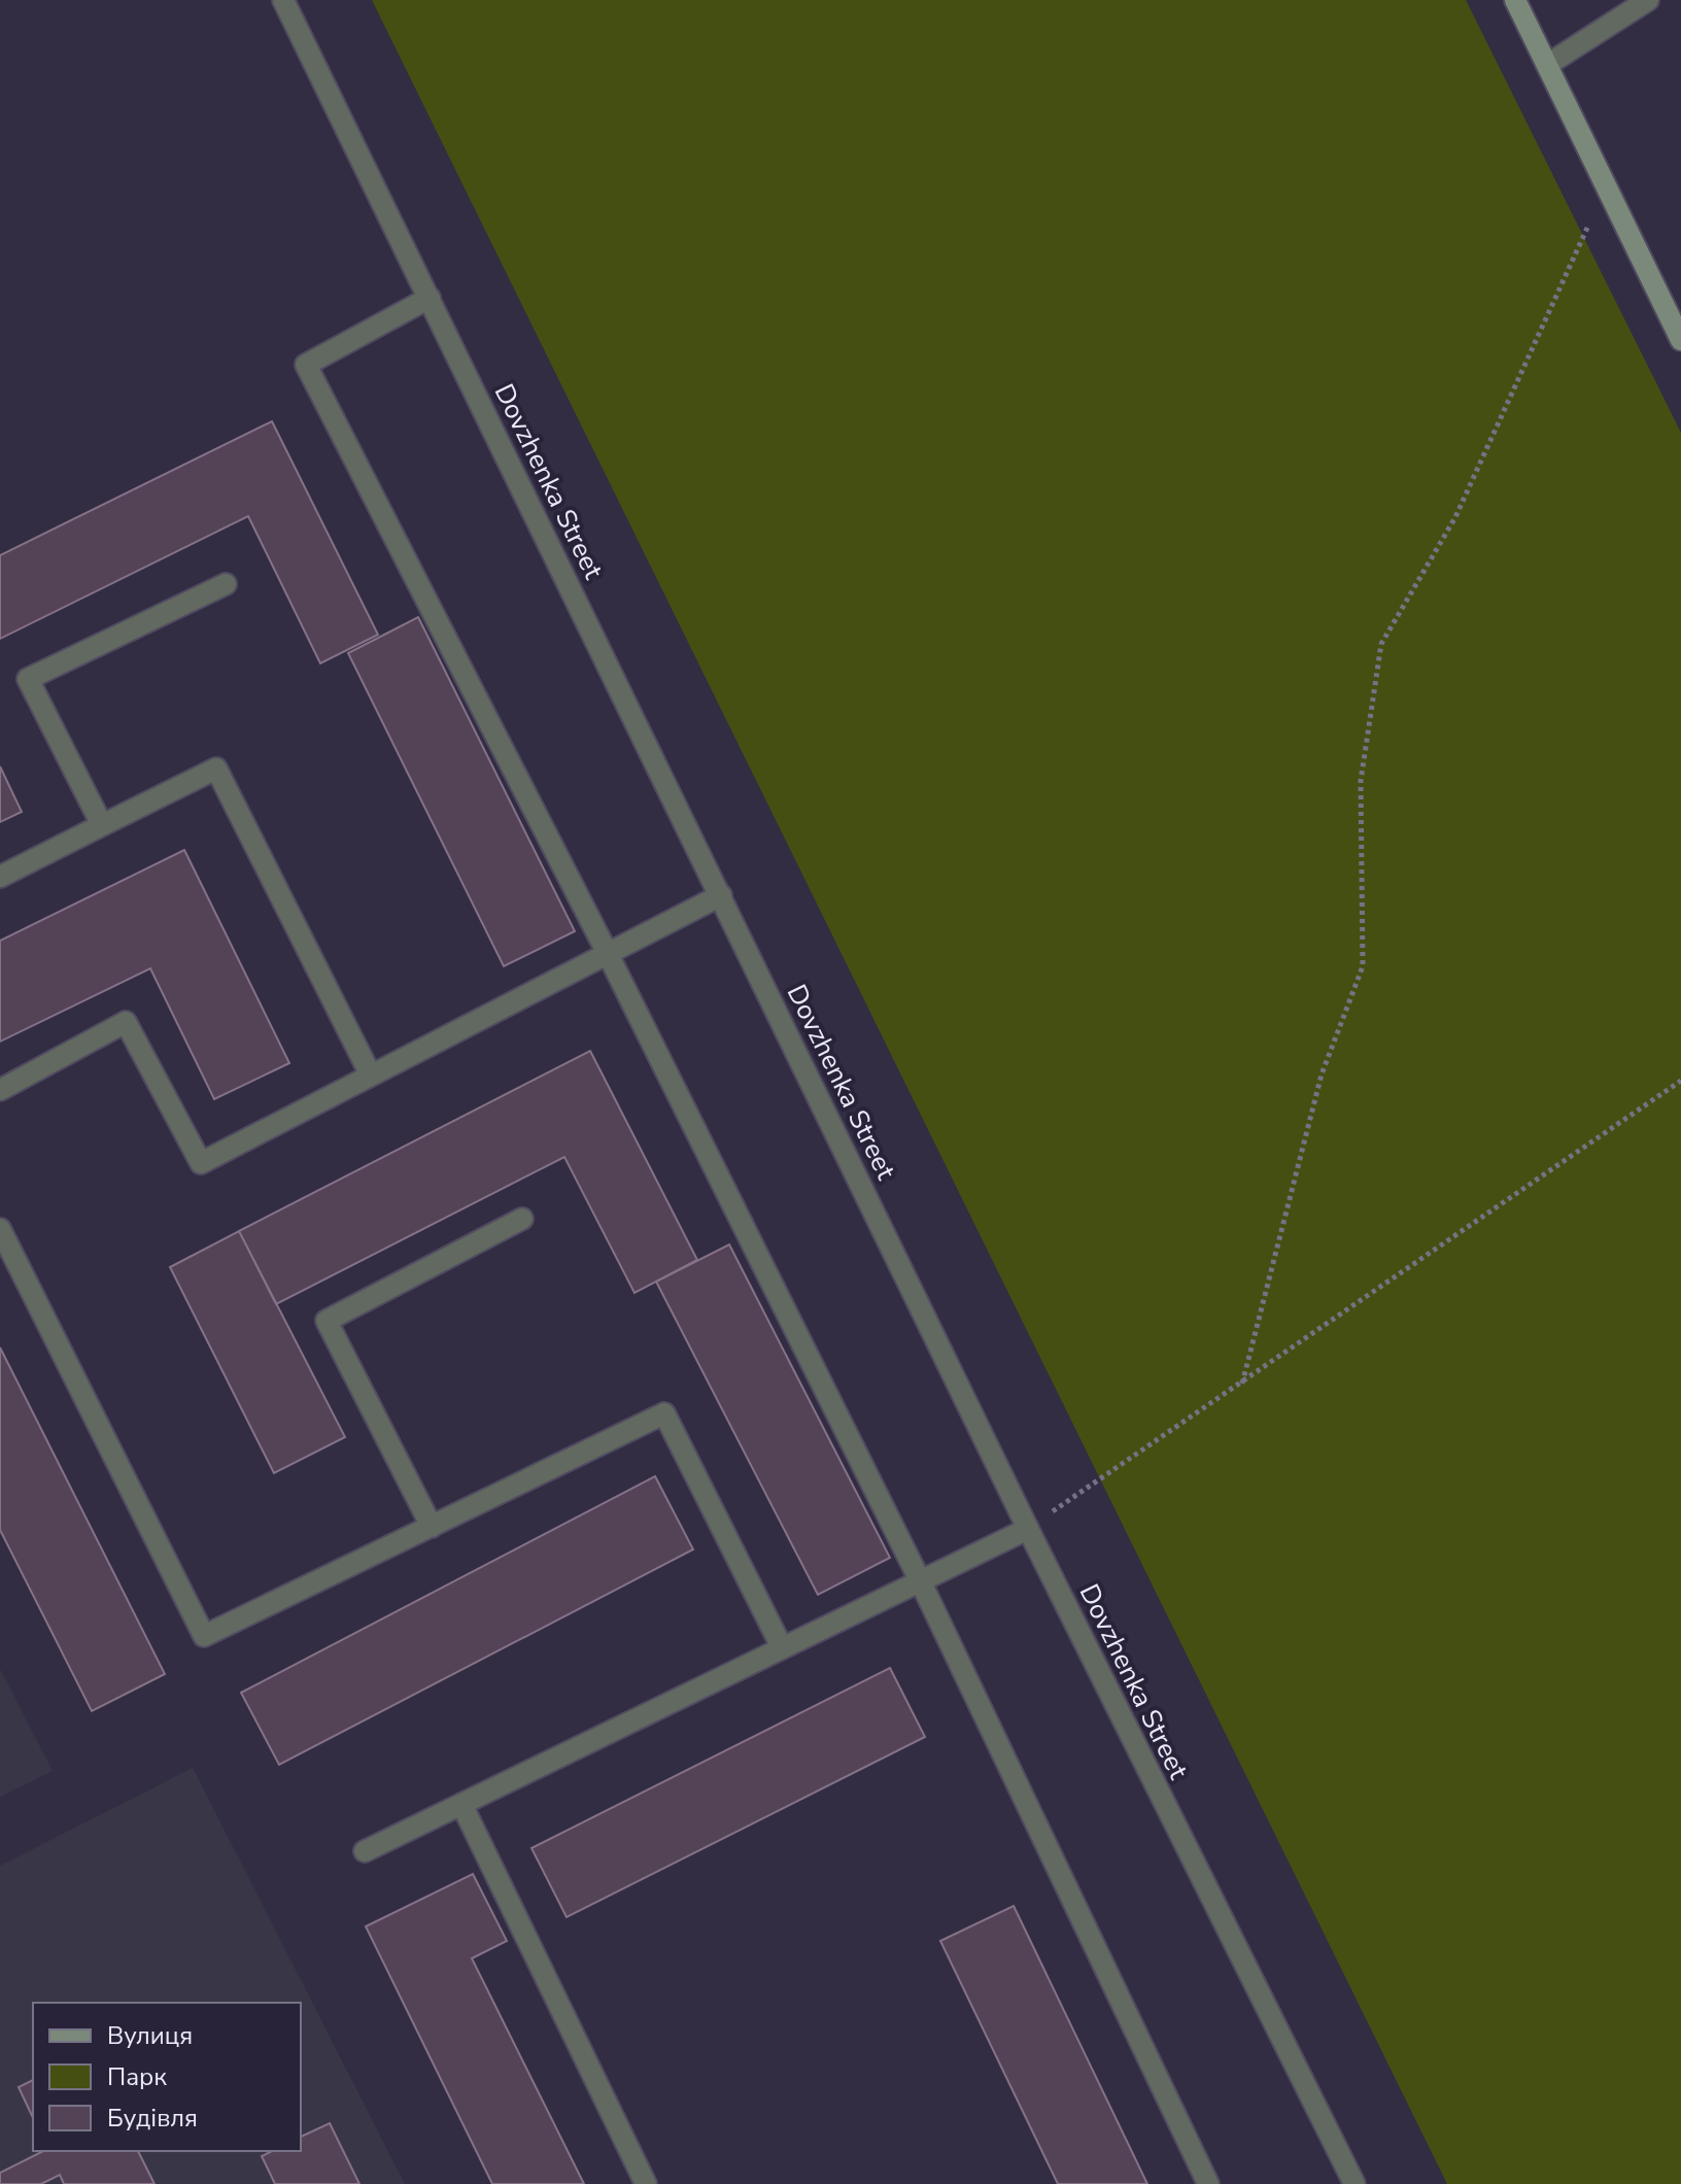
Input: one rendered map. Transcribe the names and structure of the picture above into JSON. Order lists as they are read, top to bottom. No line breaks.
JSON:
{"streets":{"street":["Dovzhenka Street"]},"legend":["Вулиця","Парк","Будівля"]}
